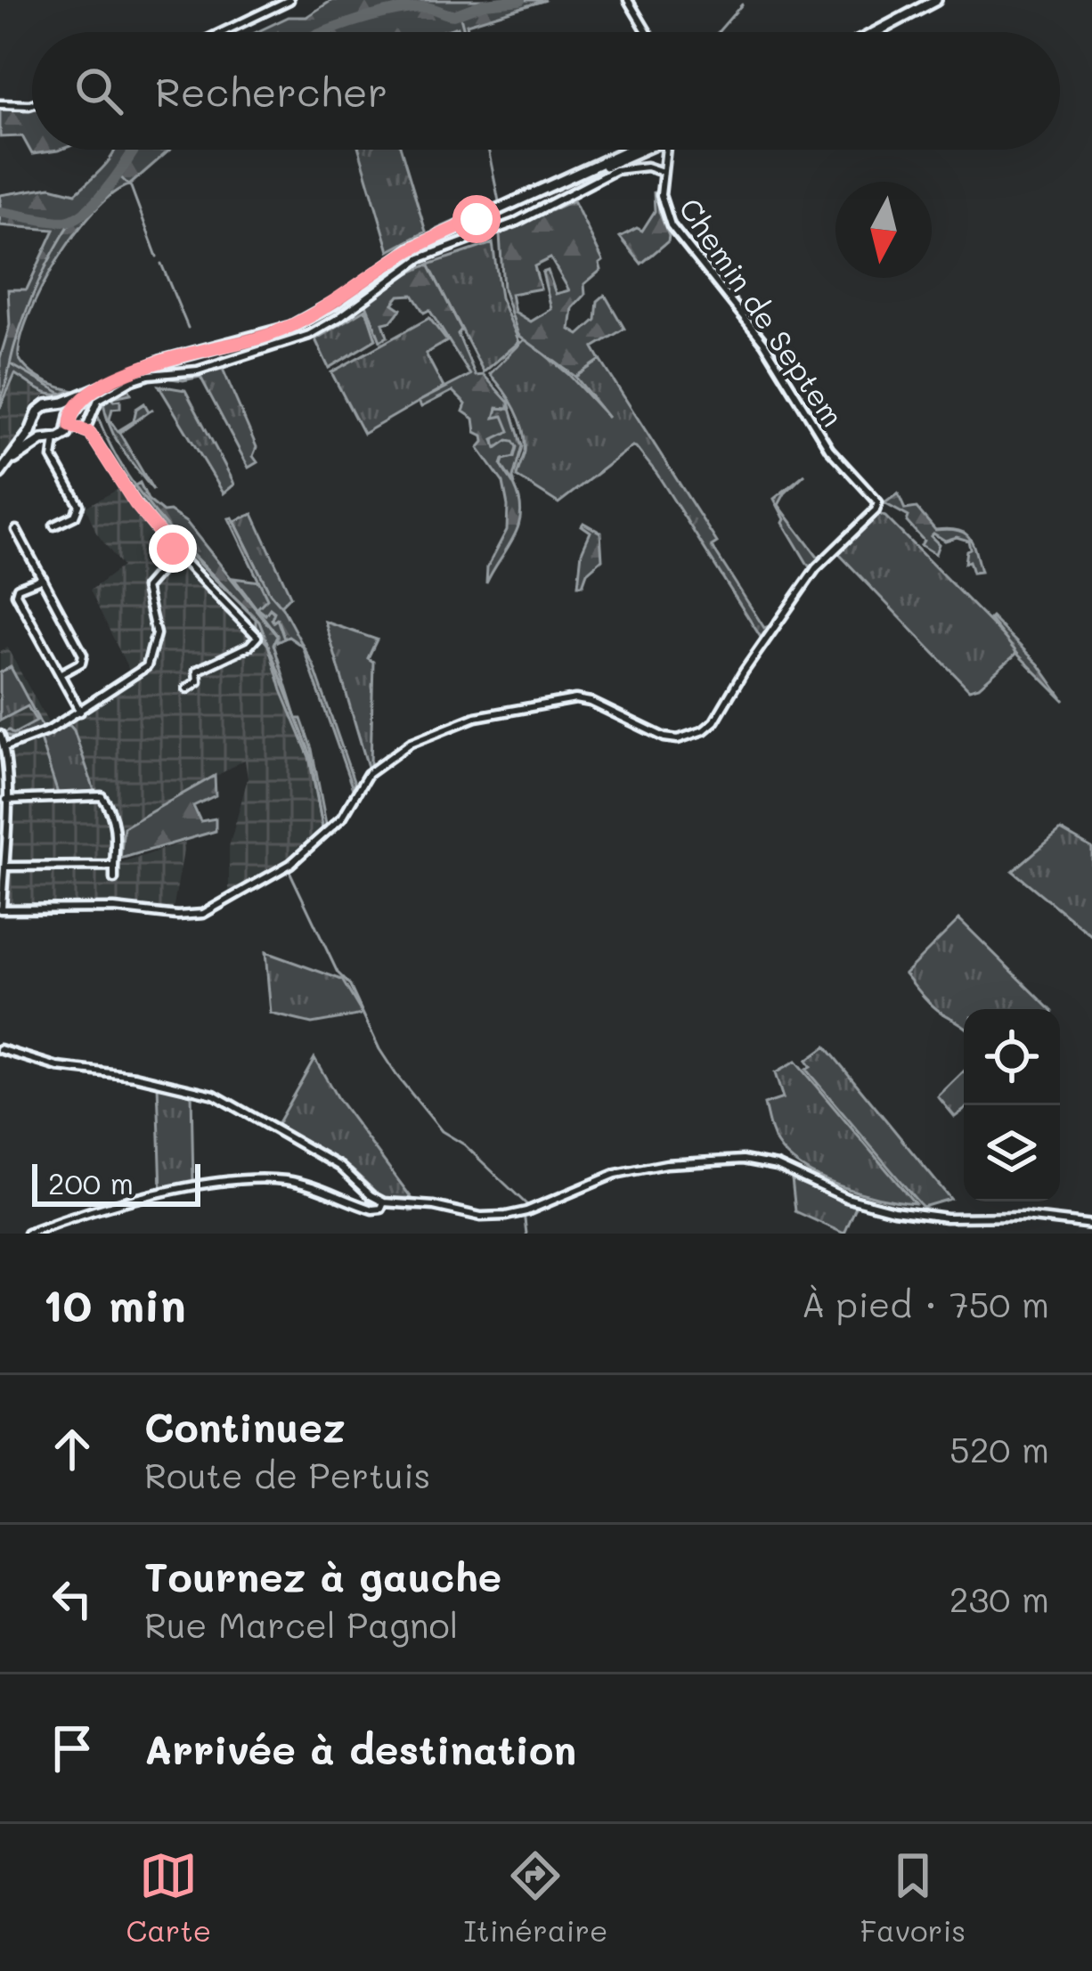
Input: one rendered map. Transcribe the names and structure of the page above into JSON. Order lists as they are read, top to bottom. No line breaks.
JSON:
{"streets":{"street":["Chemin de Septem"]},"scale_bar":"200 m","north":"bottom","page":{"search":"Rechercher","scale":"200 m","heading":["10 min","À pied · 750 m"],"list":[["Continuez","Route de Pertuis","520 m"],["Tournez à gauche","Rue Marcel Pagnol","230 m"],"Arrivée à destination"],"nav":["Carte","Itinéraire","Favoris"]}}
